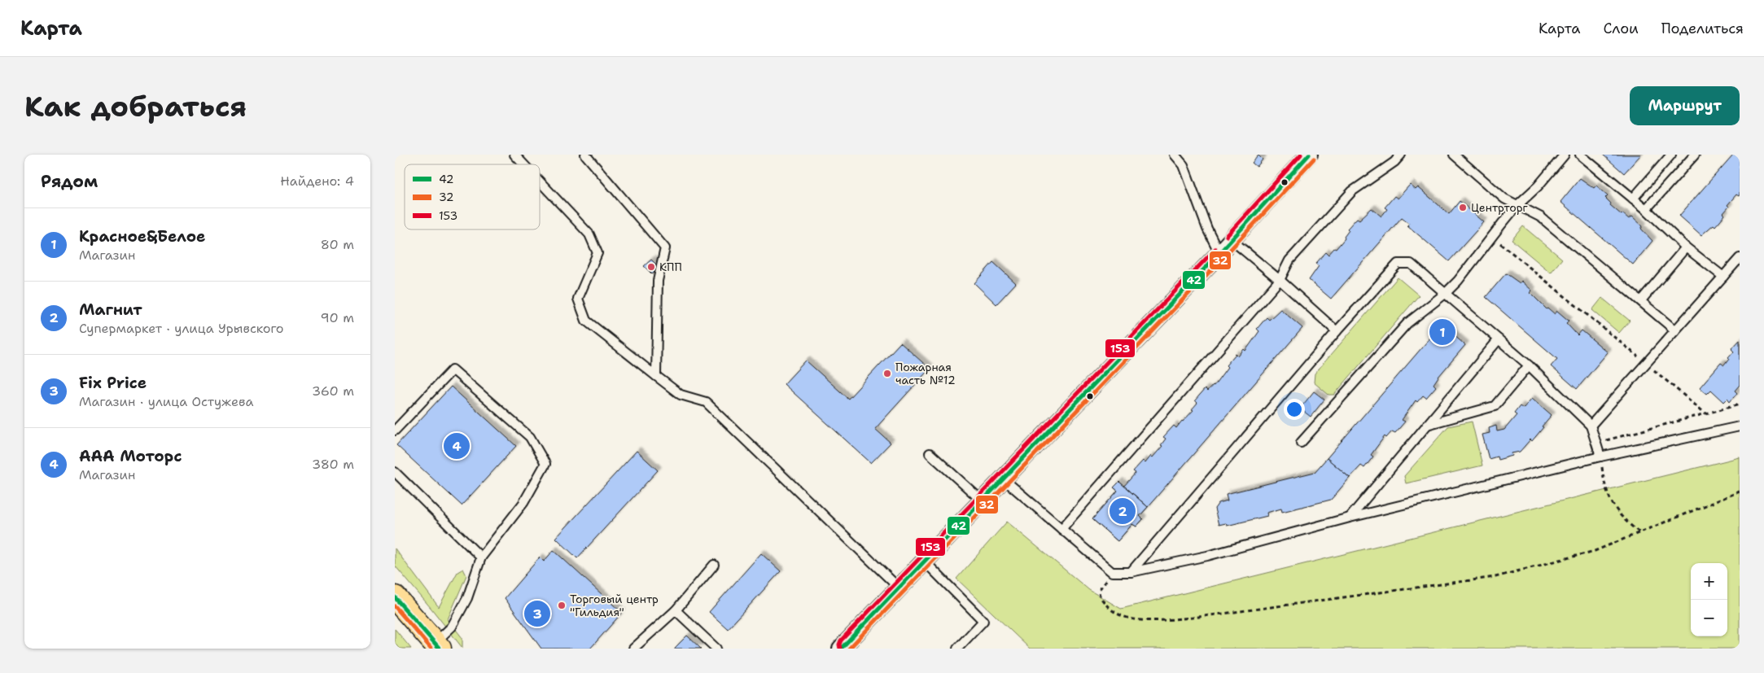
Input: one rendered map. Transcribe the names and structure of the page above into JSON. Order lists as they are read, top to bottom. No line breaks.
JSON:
{"places":["Центрторг","КПП","Пожарная часть №12","Торговый центр \"Гильдия\""],"lines":["transit line 42","transit line 153","transit line 32"],"legend":["42","32","153"],"page":{"header":"Карта","nav":["Карта","Слои","Поделиться"],"buttons":"Маршрут","title":"Как добраться","heading":["Рядом","Найдено: 4"],"list":[{"mark":"1","name":"Красное&Белое","note":"Магазин","value":"80 m"},{"mark":"2","name":"Магнит","note":"Супермаркет · улица Урывского","value":"90 m"},{"mark":"3","name":"Fix Price","note":"Магазин · улица Остужева","value":"360 m"},{"mark":"4","name":"ААА Моторс","note":"Магазин","value":"380 m"}],"pins":["1","4","2","3"],"map_buttons":["+","−"]}}
